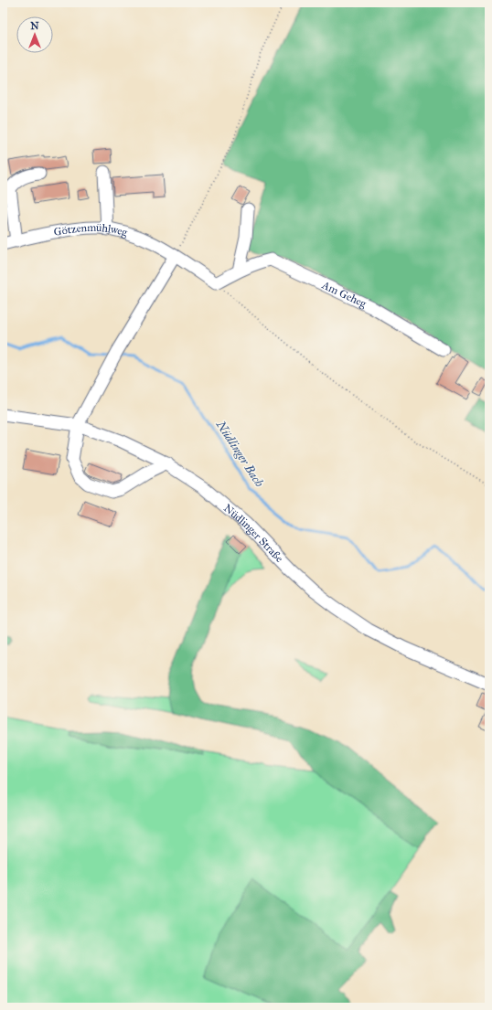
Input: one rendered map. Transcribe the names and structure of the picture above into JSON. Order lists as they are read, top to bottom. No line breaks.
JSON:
{"streets":{"street":["Götzenmühlweg","Am Geheg","Nüdlinger Straße"]},"crossings":[["Götzenmühlweg","Am Geheg"]],"water":["Nüdlinger Bach"],"north":"top"}
